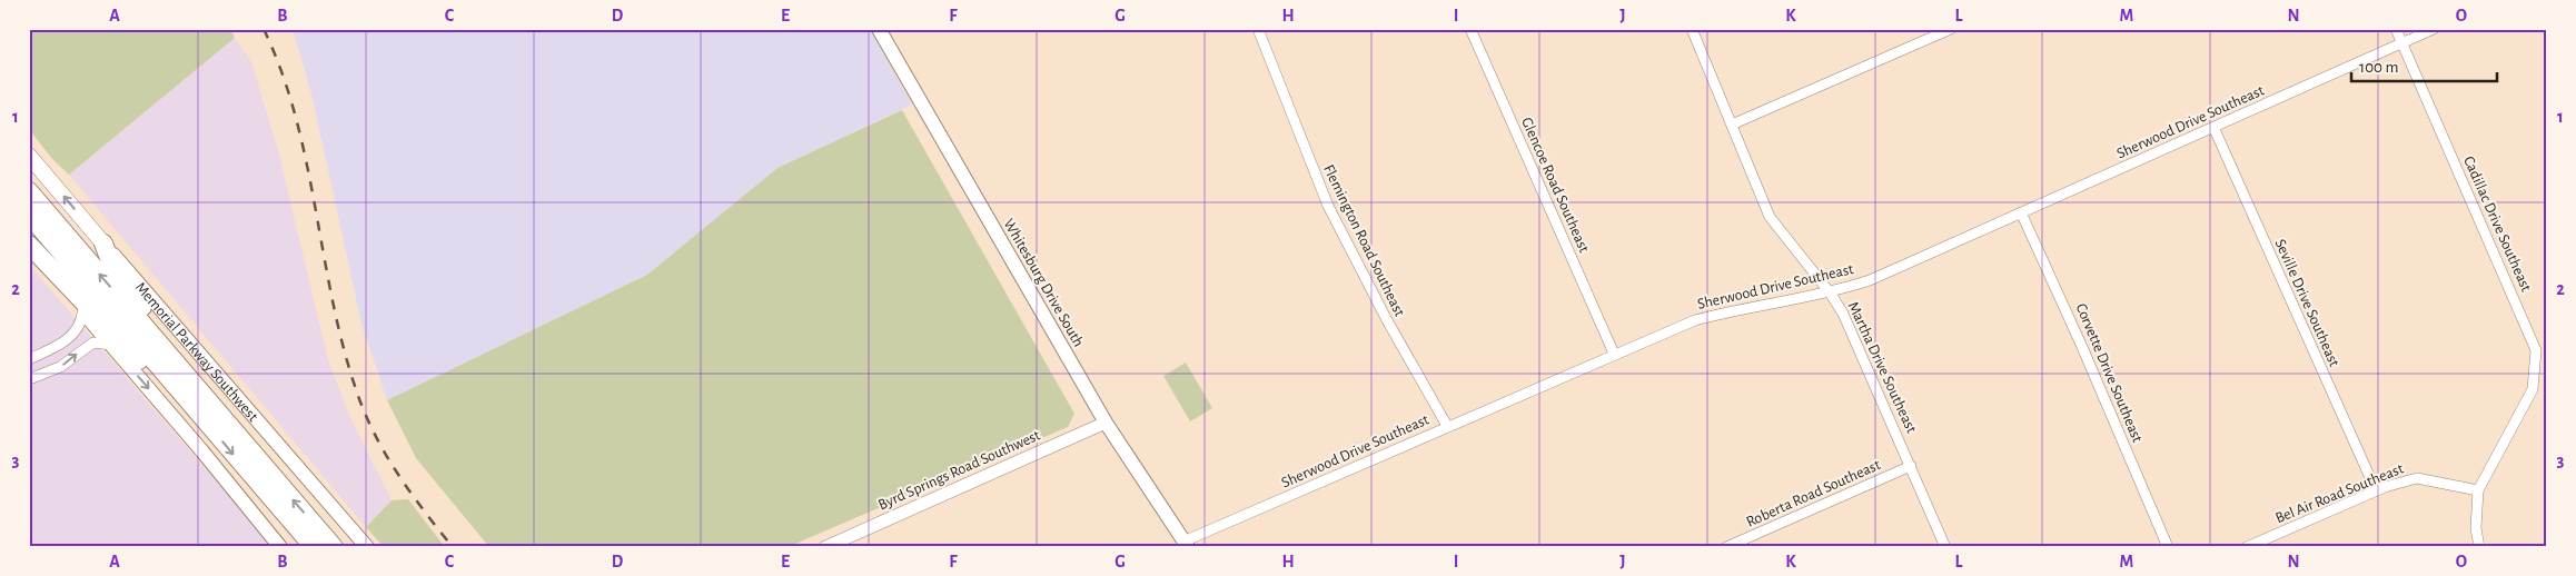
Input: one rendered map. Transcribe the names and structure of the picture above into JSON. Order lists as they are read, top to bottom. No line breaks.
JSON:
{"streets":{"highway":["Memorial Parkway Southwest"],"main road":["Whitesburg Drive South"],"street":["Sherwood Drive Southeast","Glencoe Road Southeast","Cadillac Drive Southeast","Flemington Road Southeast","Seville Drive Southeast","Martha Drive Southeast","Corvette Drive Southeast","Byrd Springs Road Southwest","Roberta Road Southeast","Bel Air Road Southeast"]},"crossings":[["Sherwood Drive Southeast","Glencoe Road Southeast"],["Sherwood Drive Southeast","Cadillac Drive Southeast"],["Sherwood Drive Southeast","Flemington Road Southeast"],["Sherwood Drive Southeast","Whitesburg Drive South"],["Sherwood Drive Southeast","Seville Drive Southeast"],["Sherwood Drive Southeast","Martha Drive Southeast"],["Sherwood Drive Southeast","Corvette Drive Southeast"],["Cadillac Drive Southeast","Bel Air Road Southeast"],["Whitesburg Drive South","Byrd Springs Road Southwest"],["Seville Drive Southeast","Bel Air Road Southeast"],["Martha Drive Southeast","Roberta Road Southeast"]],"scale_bar":"100 m","grid":{"columns":["A","B","C","D","E","F","G","H","I","J","K","L","M","N","O"],"rows":["1","2","3"]}}
